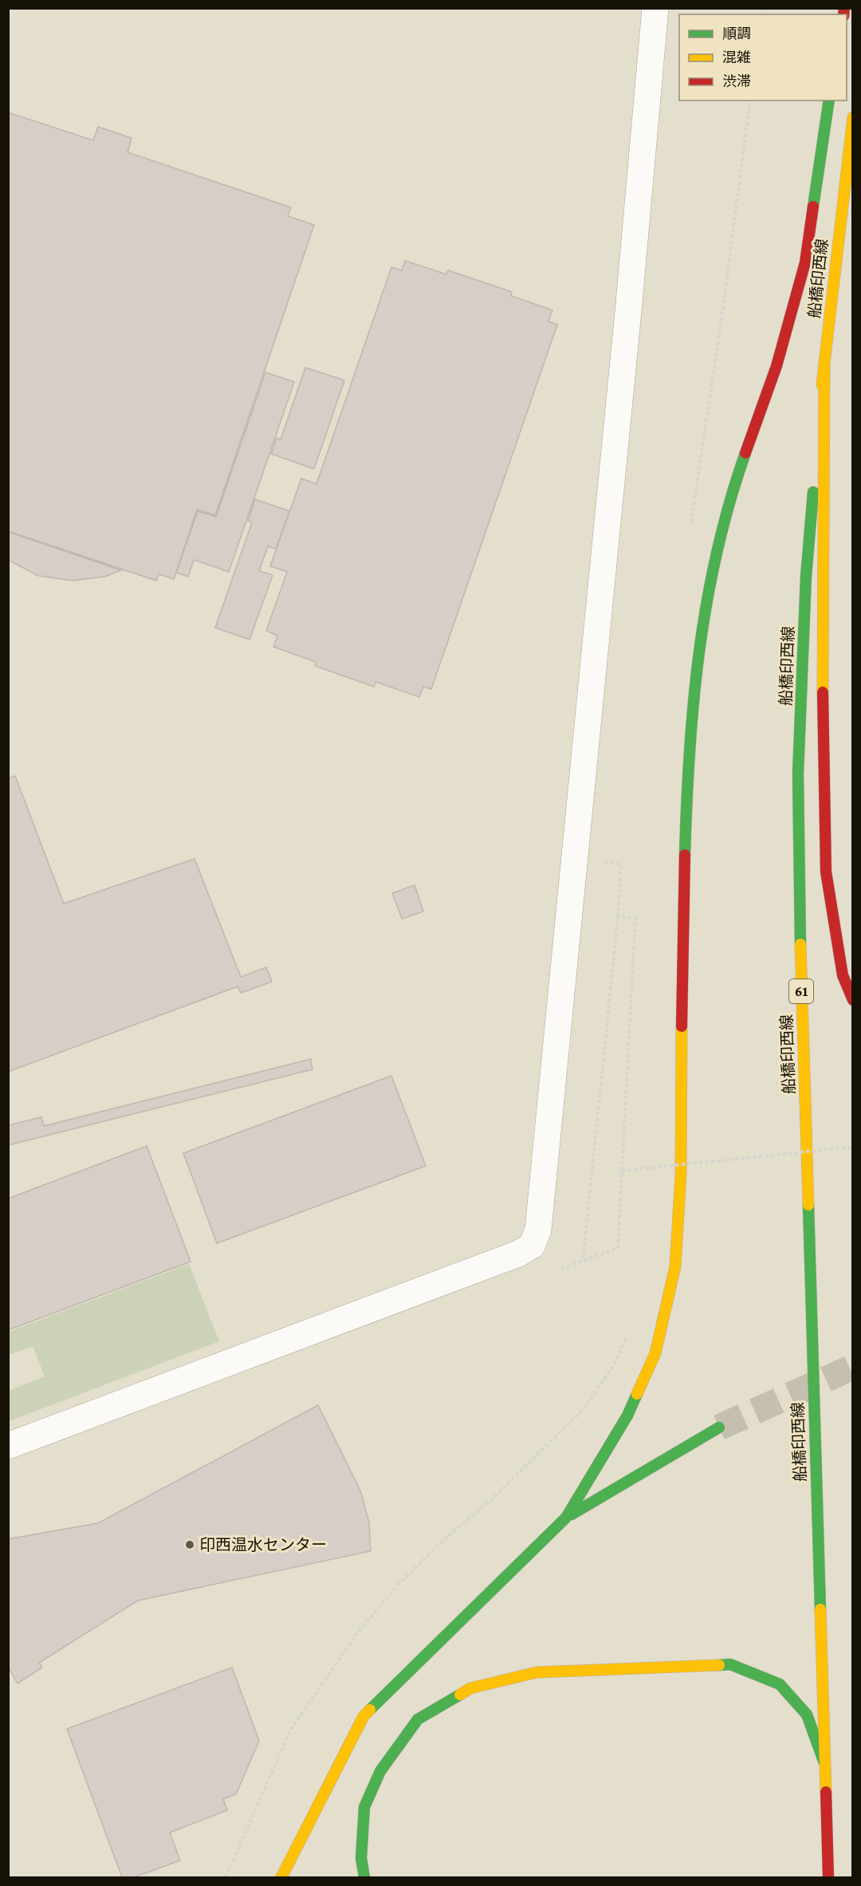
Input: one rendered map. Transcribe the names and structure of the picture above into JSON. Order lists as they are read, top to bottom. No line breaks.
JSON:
{"streets":{"main road":["船橋印西線","61"]},"places":["印西温水センター"],"legend":["順調","混雑","渋滞"]}
